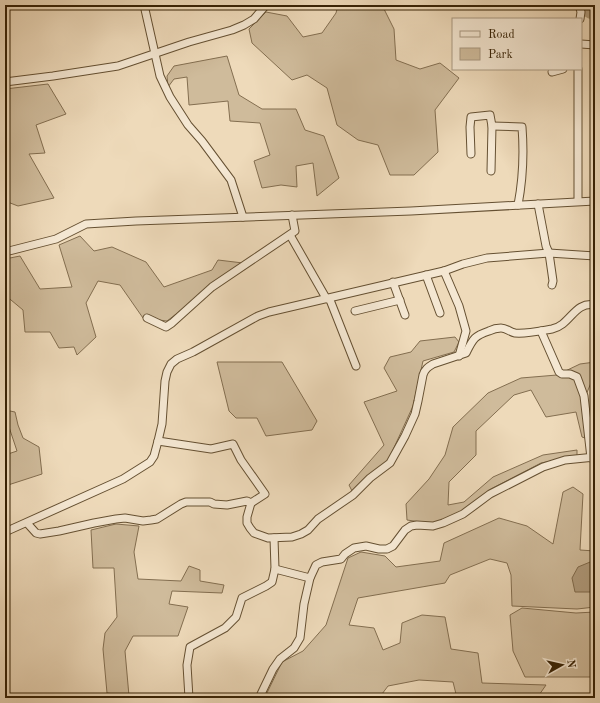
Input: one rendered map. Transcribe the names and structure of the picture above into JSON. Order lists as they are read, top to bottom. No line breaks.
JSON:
{"legend":["Road","Park"],"north":"right"}
